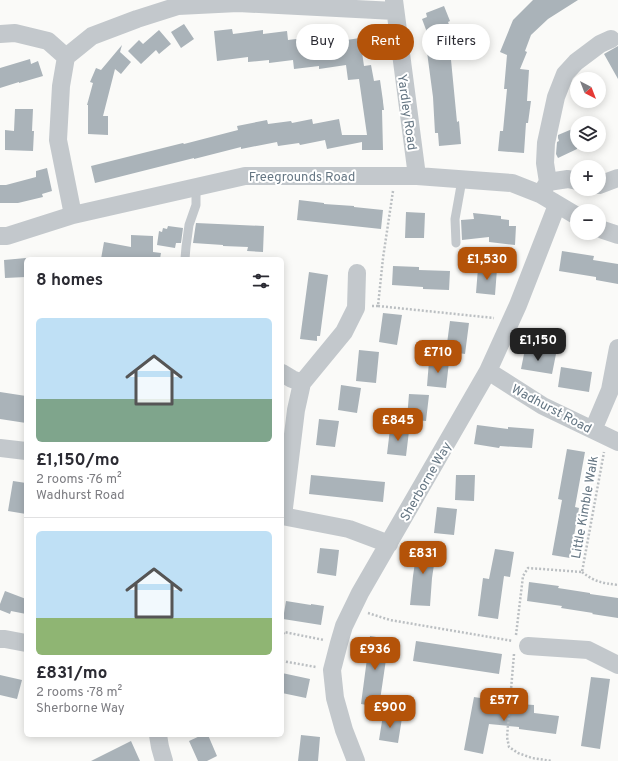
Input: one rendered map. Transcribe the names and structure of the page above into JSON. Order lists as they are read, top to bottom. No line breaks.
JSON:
{"streets":{"street":["Yardley Road","Freegrounds Road","Wadhurst Road","Sherborne Way"],"path":["Little Kimble Walk"]},"crossings":[["Yardley Road","Freegrounds Road"],["Wadhurst Road","Sherborne Way"],["Wadhurst Road","Little Kimble Walk"],["Sherborne Way","Little Kimble Walk"]],"north":"bottom right","page":{"chip":["Buy","Rent","Filters"],"map_buttons":["+","−"],"price":["£1,530","£1,150","£710","£845","£831","£936","£577","£900"],"heading":"8 homes","list":[{"name":"£1,150/mo","note":"2 rooms · 76 m² · Wadhurst Road"},{"name":"£831/mo","note":"2 rooms · 78 m² · Sherborne Way"}]}}
